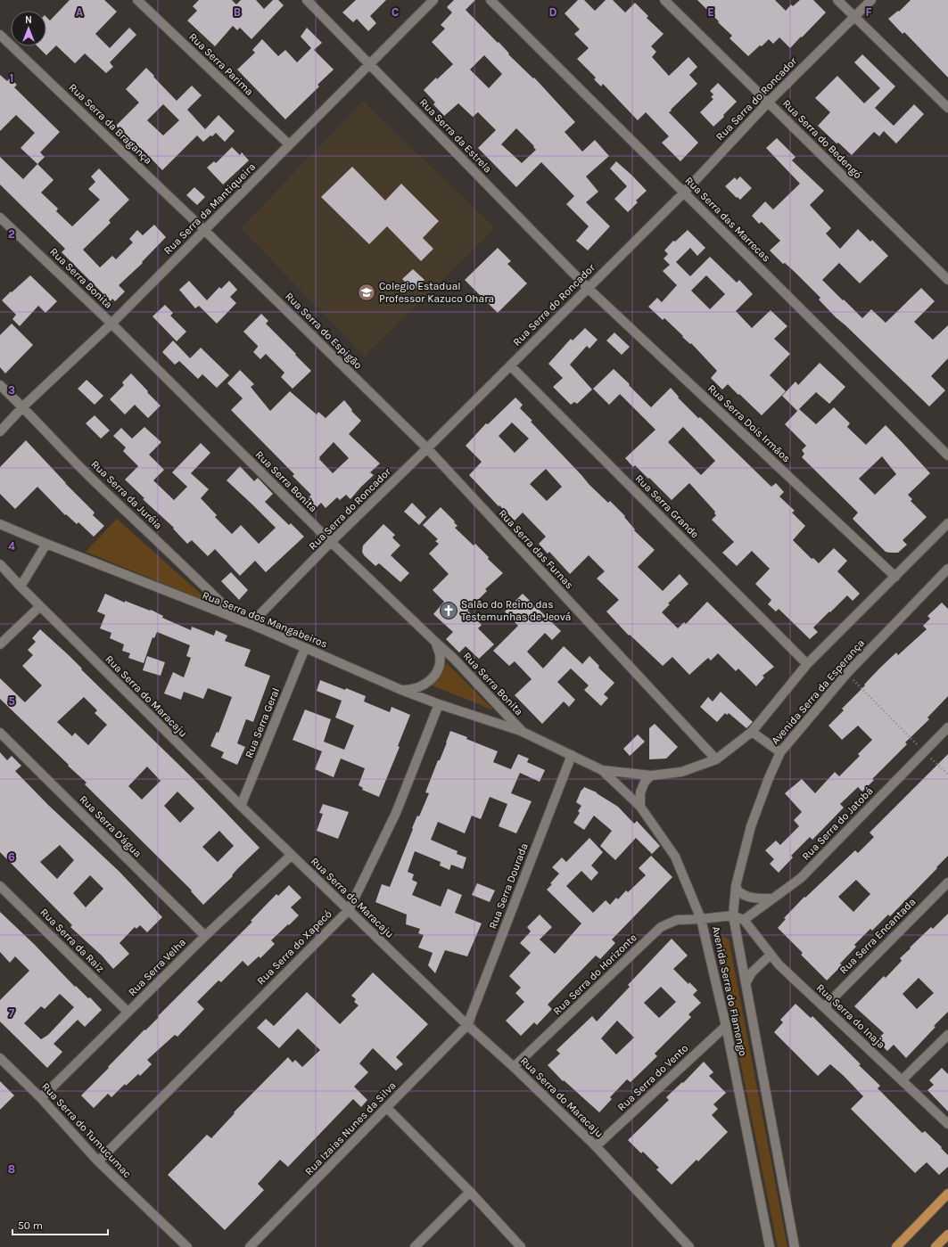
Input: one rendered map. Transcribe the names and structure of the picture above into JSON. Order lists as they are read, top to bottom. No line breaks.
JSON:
{"streets":{"street":["Rua Serra Parima","Rua Serra do Roncador","Rua Serra da Bragança","Rua Serra da Estrela","Rua Serra do Bedengó","Rua Serra da Mantiqueira","Rua Serra das Marrecas","Rua Serra Bonita","Rua Serra do Espigão","Rua Serra Dois Irmãos","Rua Serra da Juréia","Rua Serra Grande","Rua Serra das Furnas","Rua Serra dos Mangabeiros","Avenida Serra da Esperança","Rua Serra do Maracaju","Rua Serra Geral","Rua Serra do Jatobá","Rua Serra D'água","Rua Serra Dourada","Rua Serra Encantada","Rua Serra da Raiz","Rua Serra do Xapecó","Rua Serra Velha","Rua Serra do Horizonte","Avenida Serra do Flamengo","Rua Serra do Inaja","Rua Serra do Vento","Rua Izaias Nunes da Silva","Rua Serra do Tumucumac"]},"crossings":[["Rua Serra Parima","Rua Serra da Mantiqueira"],["Rua Serra do Roncador","Rua Serra da Estrela"],["Rua Serra do Roncador","Rua Serra do Bedengó"],["Rua Serra do Roncador","Rua Serra das Marrecas"],["Rua Serra do Roncador","Rua Serra Bonita"],["Rua Serra do Roncador","Rua Serra do Espigão"],["Rua Serra do Roncador","Rua Serra Dois Irmãos"],["Rua Serra do Roncador","Rua Serra Grande"],["Rua Serra do Roncador","Rua Serra das Furnas"],["Rua Serra do Roncador","Rua Serra dos Mangabeiros"],["Rua Serra da Bragança","Rua Serra da Mantiqueira"],["Rua Serra da Bragança","Rua Serra do Espigão"],["Rua Serra da Estrela","Rua Serra da Mantiqueira"],["Rua Serra da Estrela","Rua Serra Dois Irmãos"],["Rua Serra da Mantiqueira","Rua Serra Bonita"],["Rua Serra da Mantiqueira","Rua Serra do Espigão"],["Rua Serra da Mantiqueira","Rua Serra da Juréia"],["Rua Serra Bonita","Rua Serra dos Mangabeiros"],["Rua Serra Bonita","Avenida Serra da Esperança"],["Rua Serra Bonita","Rua Serra Dourada"],["Rua Serra Bonita","Avenida Serra do Flamengo"],["Rua Serra do Espigão","Rua Serra das Furnas"],["Rua Serra Dois Irmãos","Avenida Serra da Esperança"],["Rua Serra da Juréia","Rua Serra dos Mangabeiros"],["Rua Serra Grande","Avenida Serra da Esperança"],["Rua Serra das Furnas","Avenida Serra da Esperança"],["Rua Serra dos Mangabeiros","Rua Serra Geral"],["Rua Serra dos Mangabeiros","Rua Serra do Xapecó"],["Avenida Serra da Esperança","Rua Serra do Horizonte"],["Avenida Serra da Esperança","Avenida Serra do Flamengo"],["Rua Serra do Maracaju","Rua Serra Geral"],["Rua Serra do Maracaju","Rua Serra Dourada"],["Rua Serra do Maracaju","Rua Serra do Xapecó"],["Rua Serra do Maracaju","Rua Serra Velha"],["Rua Serra do Maracaju","Rua Serra do Horizonte"],["Rua Serra do Maracaju","Rua Serra do Vento"],["Rua Serra do Maracaju","Rua Izaias Nunes da Silva"],["Rua Serra do Jatobá","Rua Serra do Inaja"],["Rua Serra D'água","Rua Serra Velha"],["Rua Serra Dourada","Rua Izaias Nunes da Silva"],["Rua Serra Encantada","Rua Serra do Inaja"],["Rua Serra da Raiz","Rua Serra Velha"],["Rua Serra do Xapecó","Rua Serra do Tumucumac"],["Rua Serra Velha","Rua Serra do Tumucumac"],["Rua Serra do Horizonte","Avenida Serra do Flamengo"],["Avenida Serra do Flamengo","Rua Serra do Vento"]],"places":{"school or university":["Colegio Estadual Professor Kazuco Ohara"],"church":["Salão do Reino das Testemunhas de Jeová"]},"scale_bar":"50 m","north":"top","grid":{"columns":["A","B","C","D","E","F"],"rows":["1","2","3","4","5","6","7","8"]}}
